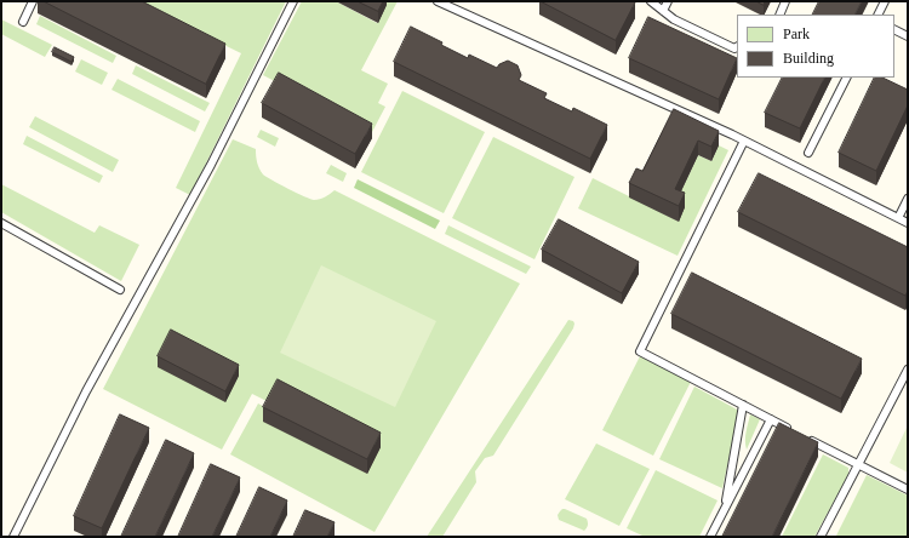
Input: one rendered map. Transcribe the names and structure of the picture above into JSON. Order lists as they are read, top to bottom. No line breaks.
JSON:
{"legend":["Park","Building"]}
